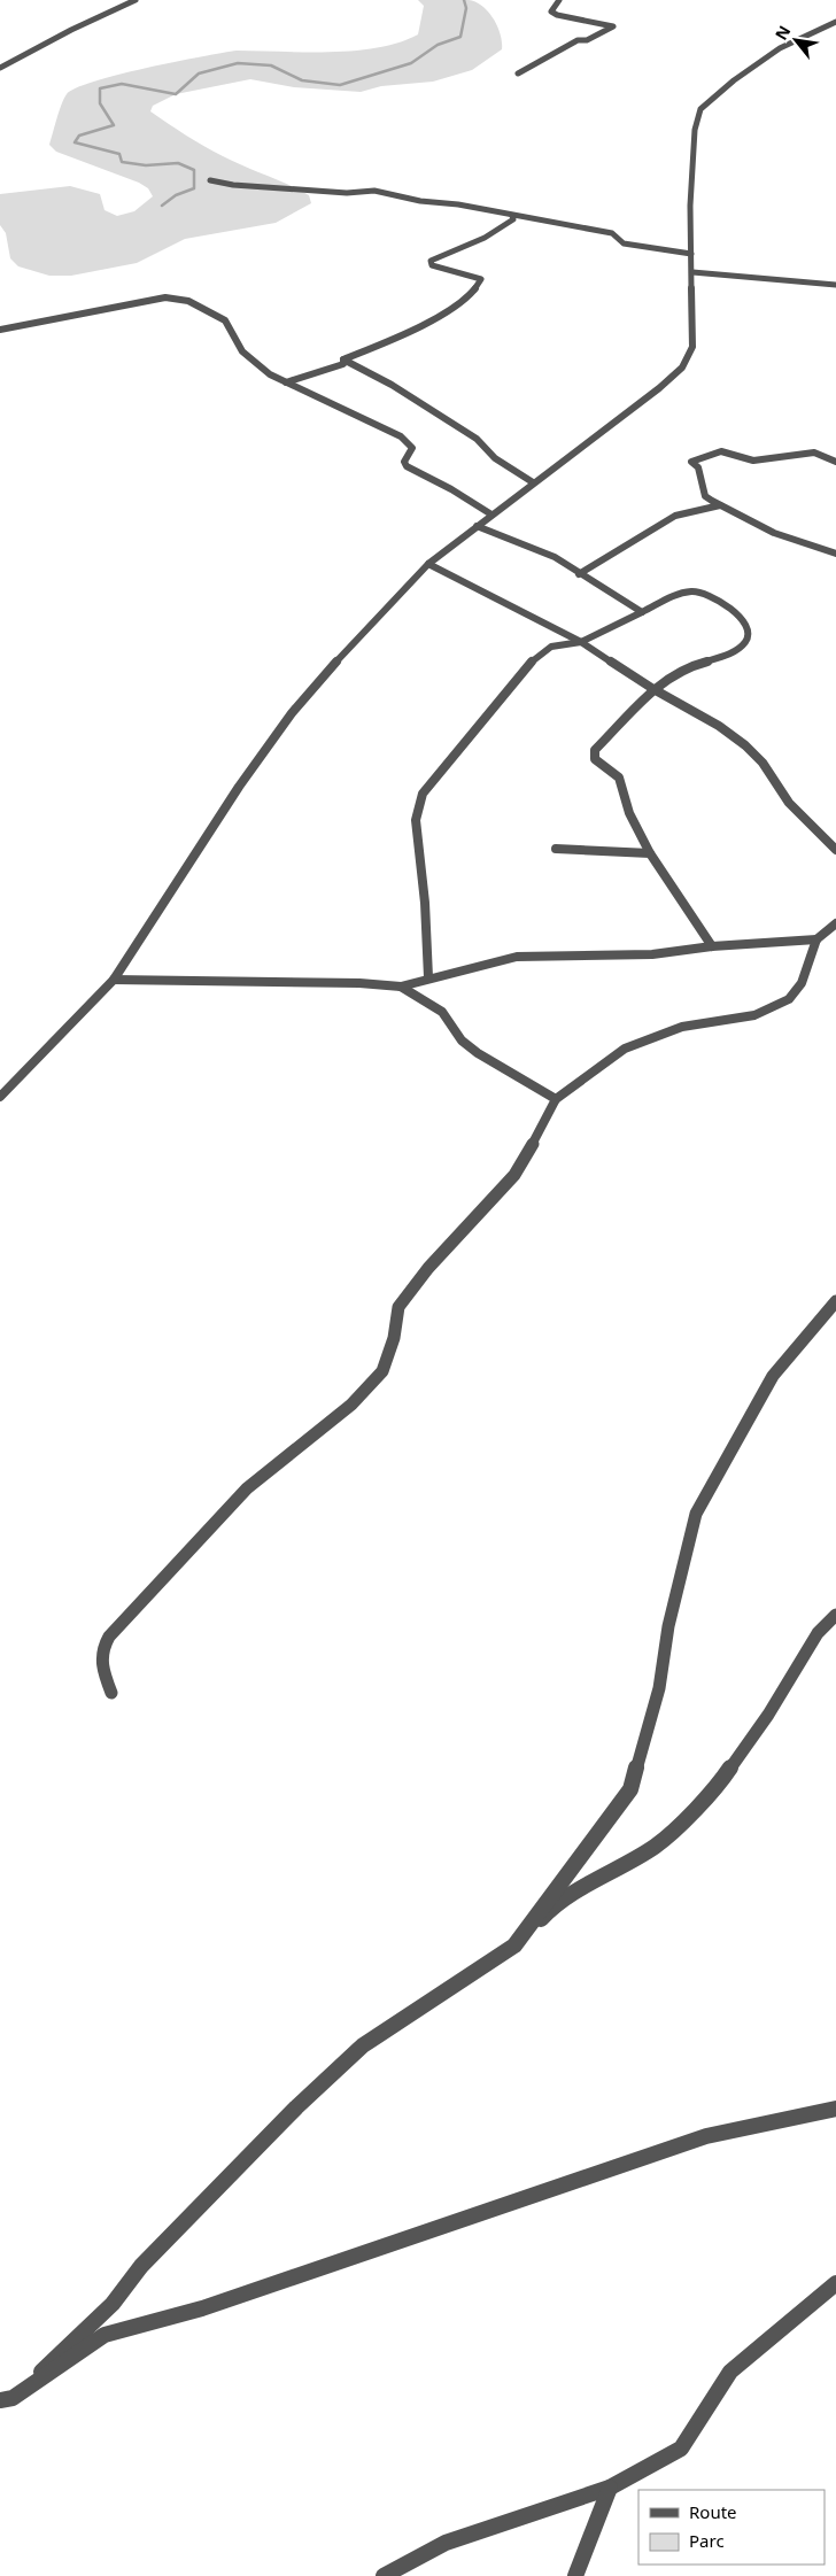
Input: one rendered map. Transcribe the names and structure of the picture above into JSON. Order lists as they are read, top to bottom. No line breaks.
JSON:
{"legend":["Route","Parc"],"north":"top left"}
